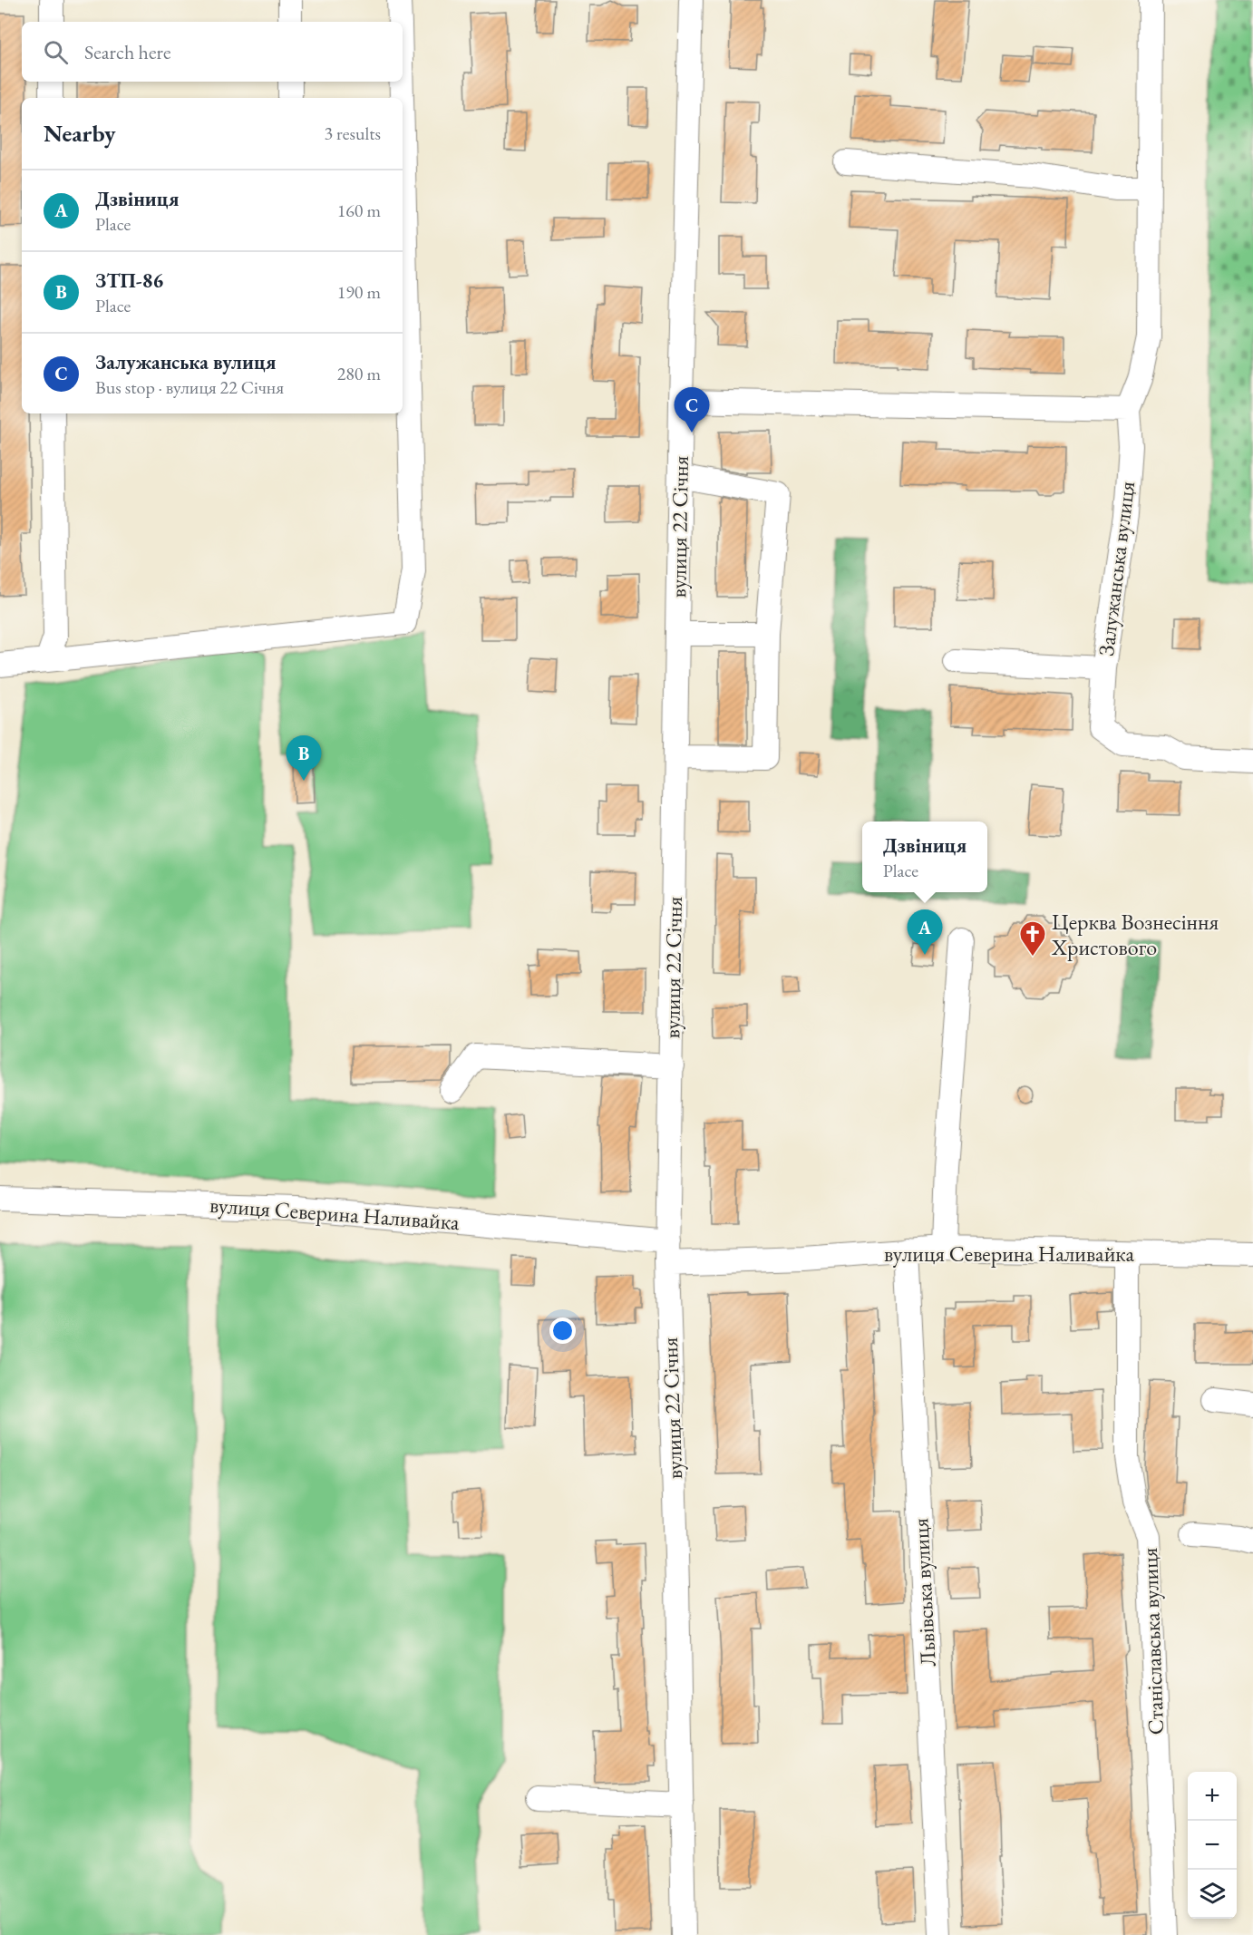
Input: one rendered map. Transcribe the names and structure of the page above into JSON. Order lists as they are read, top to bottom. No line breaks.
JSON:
{"streets":{"street":["вулиця 22 Січня","Залужанська вулиця","вулиця Северина Наливайка","Львівська вулиця","Станіславська вулиця"]},"crossings":[["вулиця 22 Січня","вулиця Северина Наливайка"],["вулиця Северина Наливайка","Львівська вулиця"],["вулиця Северина Наливайка","Станіславська вулиця"]],"places":{"church":["Церква Вознесіння Христового"]},"page":{"search":"Search here","heading":["Nearby","3 results"],"list":[{"mark":"A","name":"Дзвіниця","note":"Place","value":"160 m"},{"mark":"B","name":"ЗТП-86","note":"Place","value":"190 m"},{"mark":"C","name":"Залужанська вулиця","note":"Bus stop · вулиця 22 Січня","value":"280 m"}],"pins":["C","B","A"],"popup":["Дзвіниця","Place"],"map_buttons":["+","−"]}}
